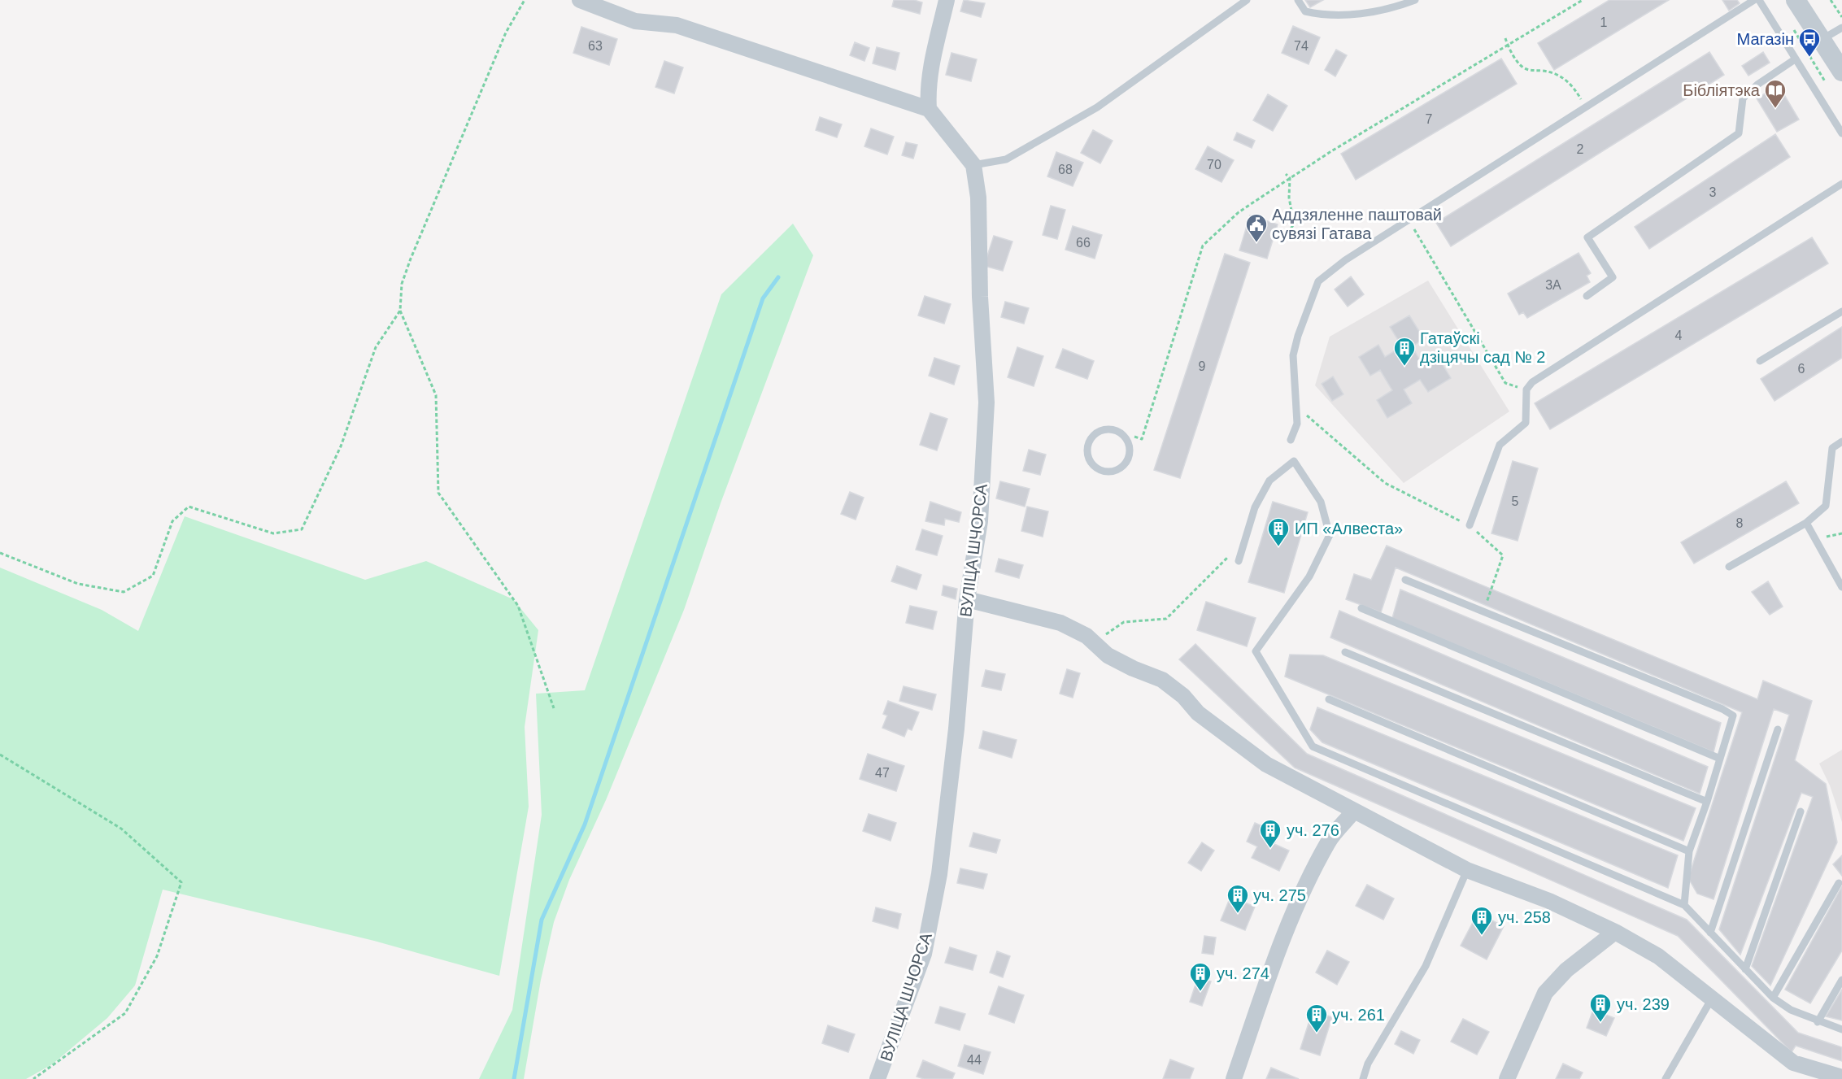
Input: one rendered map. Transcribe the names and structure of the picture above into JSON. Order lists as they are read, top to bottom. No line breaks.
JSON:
{"streets":{"street":["ВУЛІЦА ШЧОРСА"]},"places":{"bus stop":["Магазін"],"library":["Бібліятэка"],"public building":["Аддзяленне паштовай сувязі Гатава"],"building":["Гатаўскі дзіцячы сад № 2","ИП «Алвеста»","уч. 276","уч. 275","уч. 258","уч. 274","уч. 239","уч. 261"]},"house_numbers":["1","63","74","7","2","70","68","3","66","3А","4","9","6","5","8","47","44"]}
